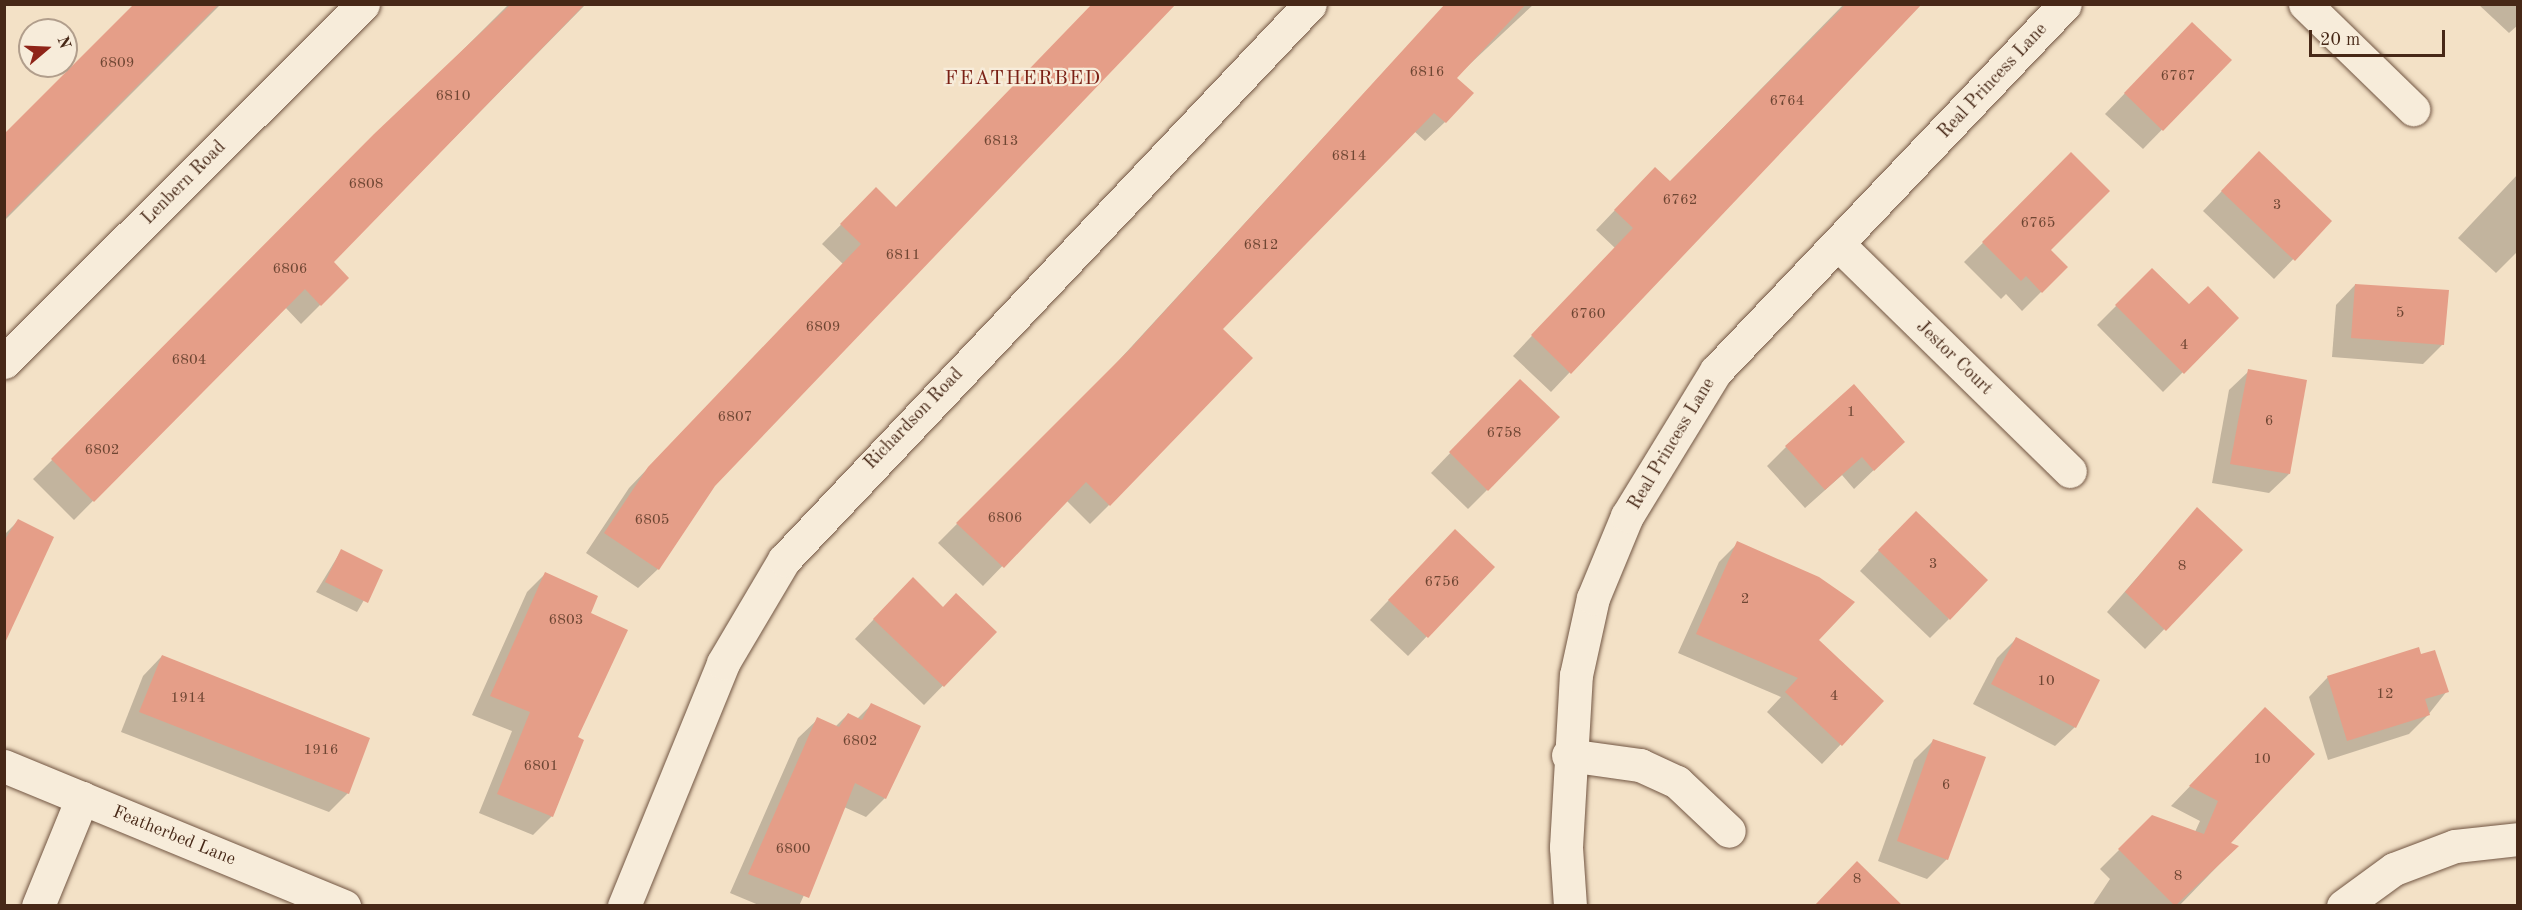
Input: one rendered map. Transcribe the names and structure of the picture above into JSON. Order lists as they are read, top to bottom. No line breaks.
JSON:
{"streets":{"street":["Real Princess Lane","Lenbern Road","Jestor Court","Richardson Road","Featherbed Lane"]},"crossings":[["Real Princess Lane","Jestor Court"]],"districts":["FEATHERBED"],"house_numbers":["6809","6816","6767","6810","6764","6813","6814","6808","6762","3","6765","6812","6811","6806","5","6760","6809","4","6804","1","6807","6","6758","6802","6806","6805","3","8","6756","2","6803","10","12","4","1914","6802","1916","10","6801","6","6800","8","8"],"scale_bar":"20 m","north":"right"}
